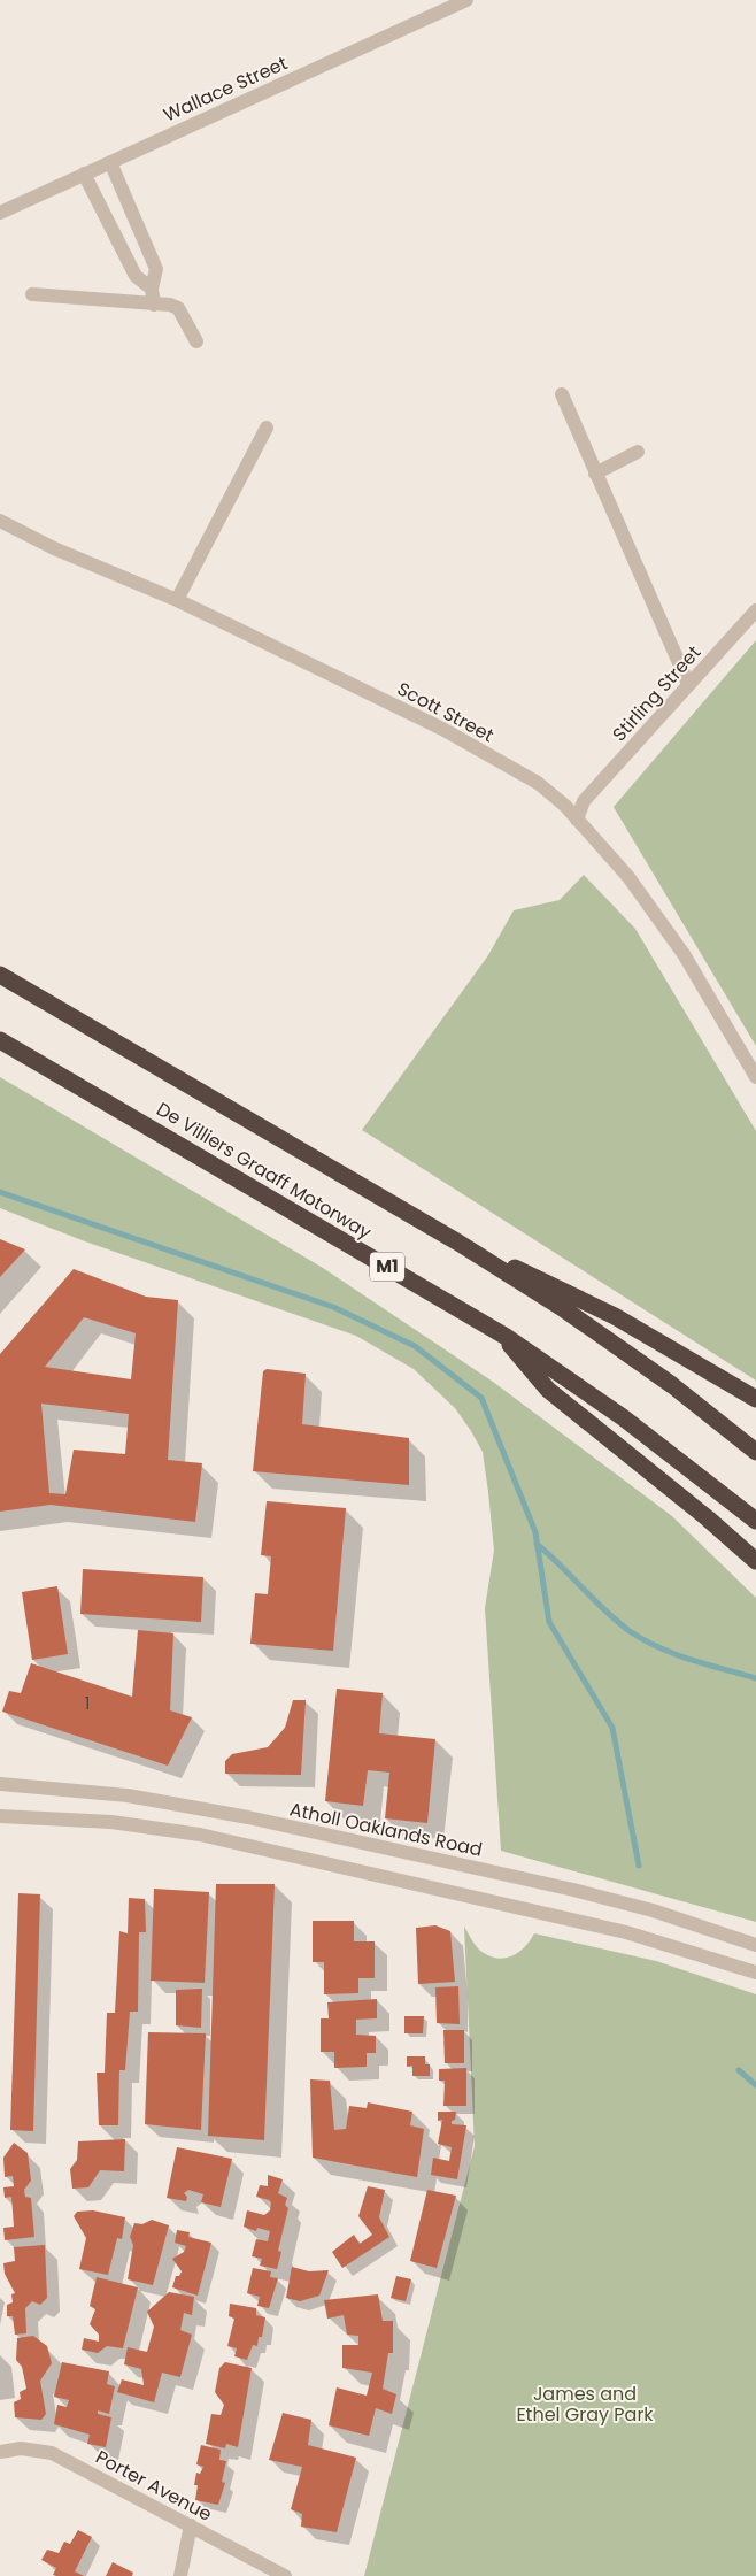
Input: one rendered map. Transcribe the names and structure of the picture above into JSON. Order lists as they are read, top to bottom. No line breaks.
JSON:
{"streets":{"highway":["De Villiers Graaff Motorway","M1"],"street":["Wallace Street","Stirling Street","Scott Street","Atholl Oaklands Road","Porter Avenue"]},"crossings":[["Stirling Street","Scott Street"]],"parks":["James and Ethel Gray Park"],"house_numbers":["1"]}
